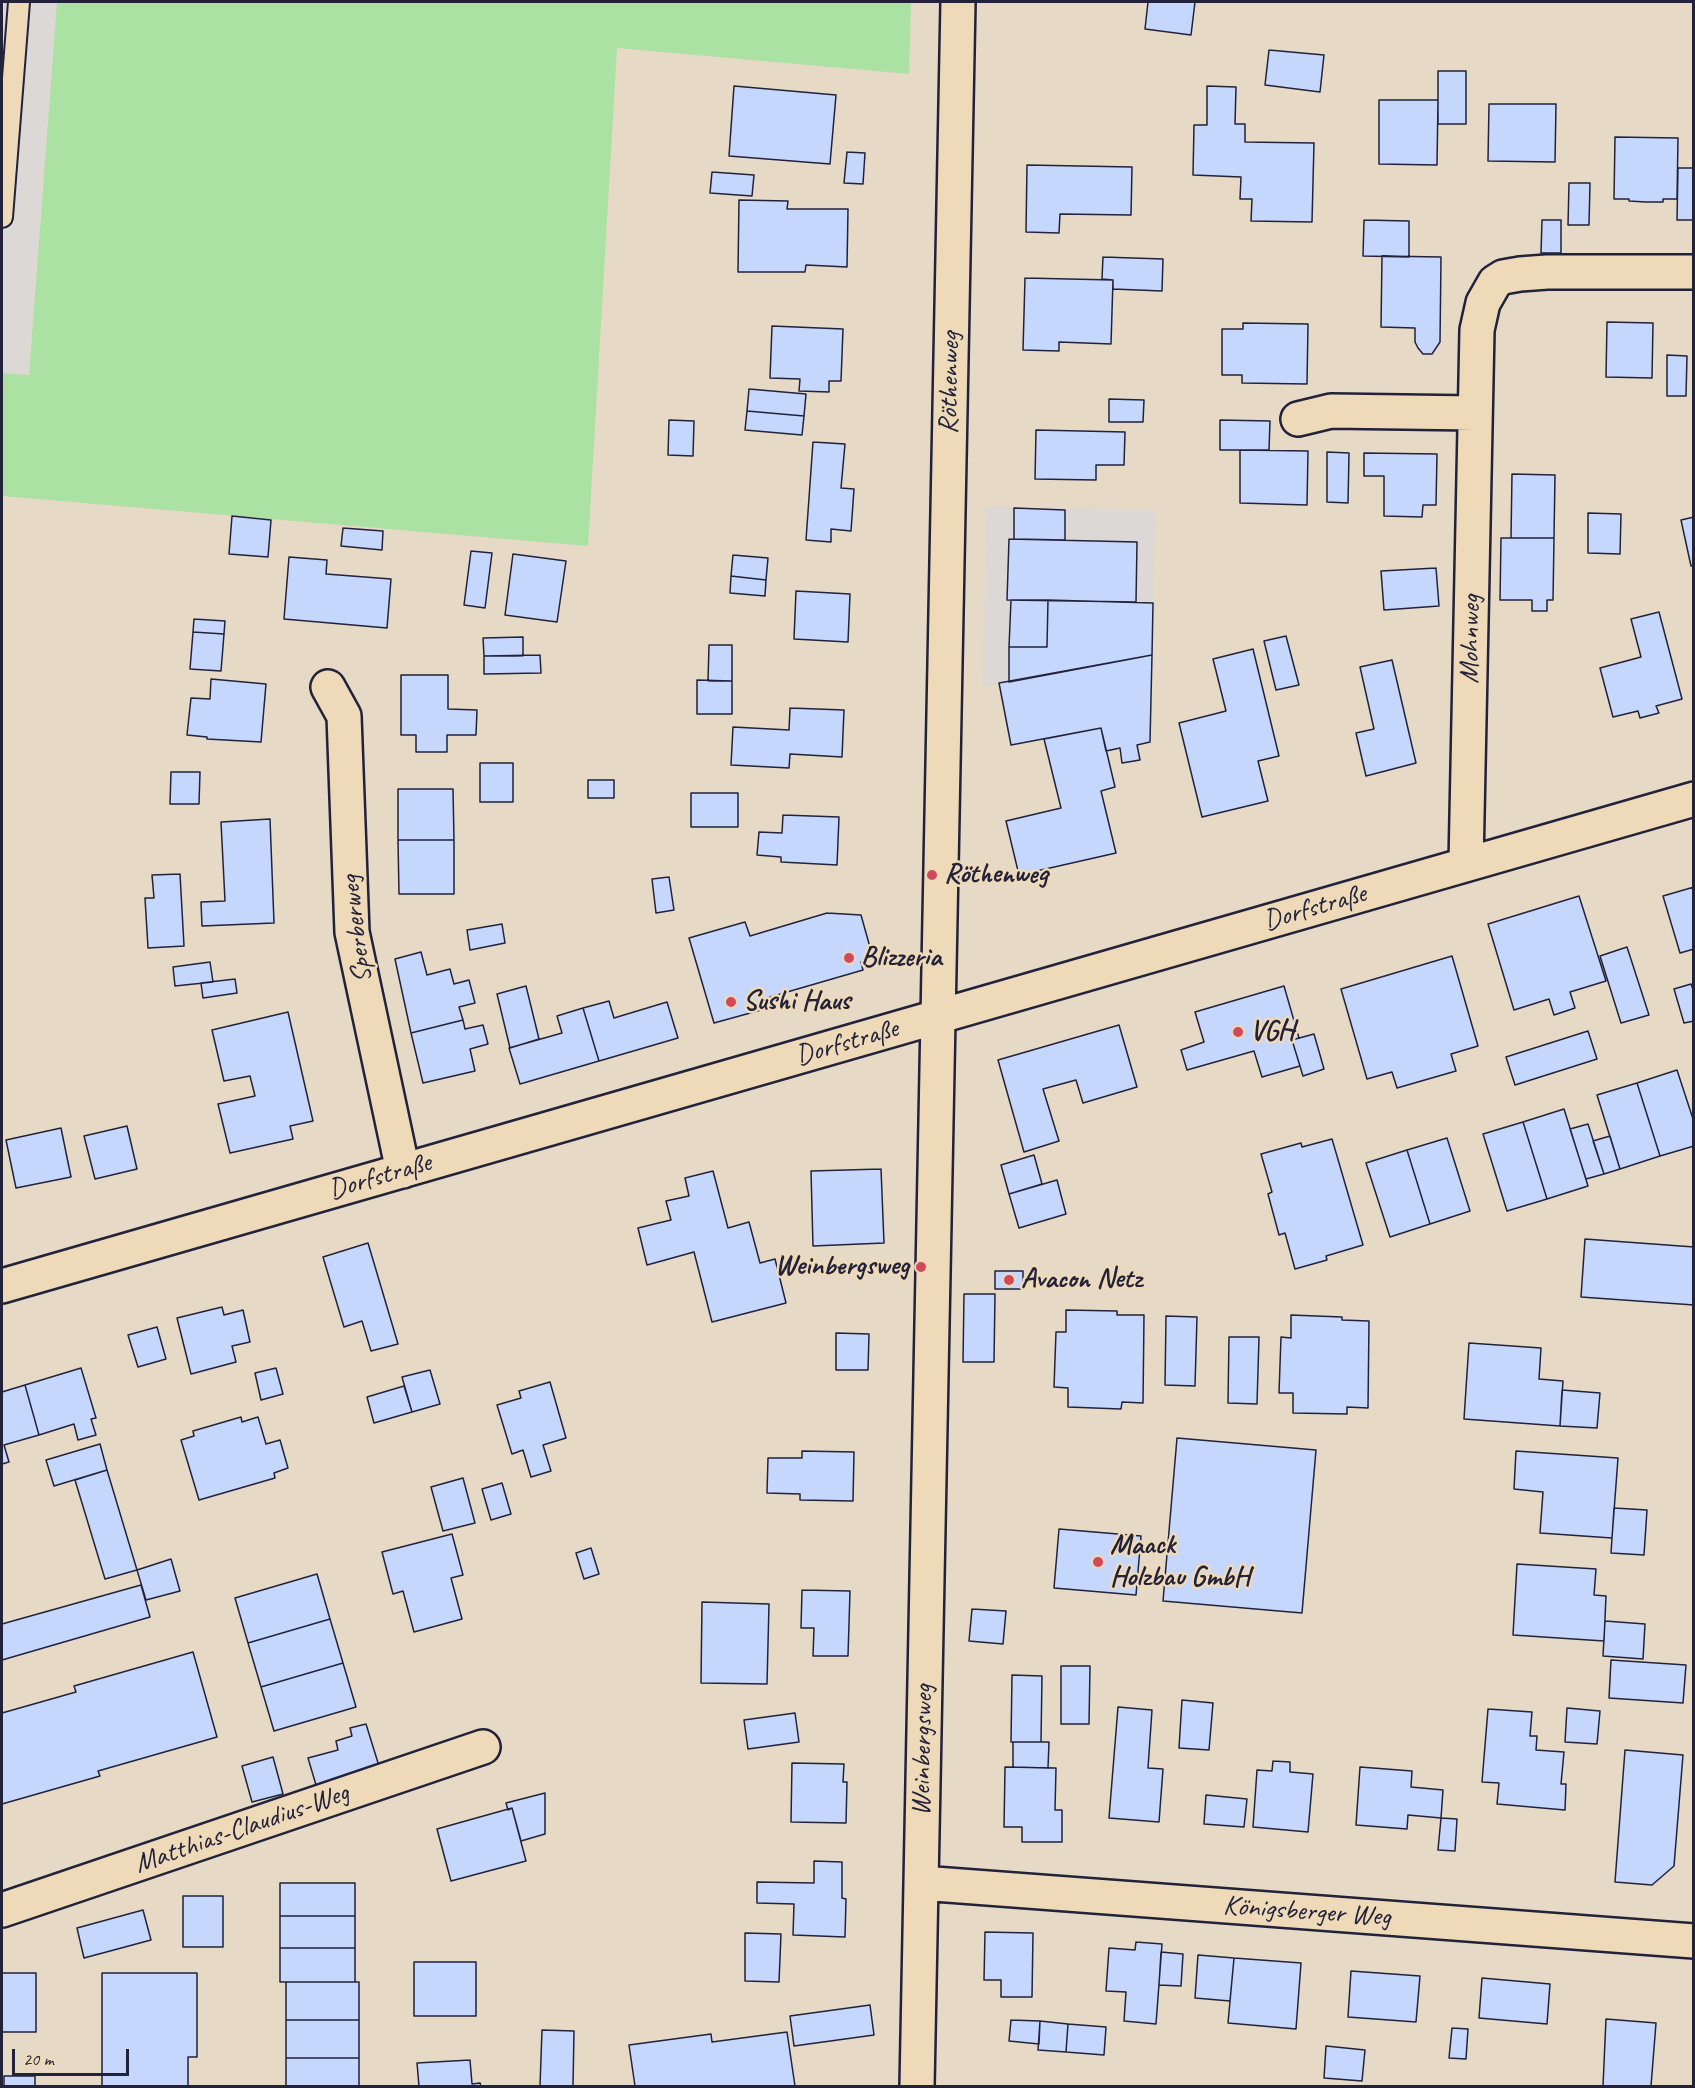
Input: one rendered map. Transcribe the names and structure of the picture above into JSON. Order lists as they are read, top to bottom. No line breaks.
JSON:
{"streets":{"street":["Röthenweg","Mohnweg","Dorfstraße","Sperberweg","Weinbergsweg","Matthias-Claudius-Weg","Königsberger Weg"]},"crossings":[["Röthenweg","Dorfstraße"],["Röthenweg","Weinbergsweg"],["Mohnweg","Dorfstraße"],["Dorfstraße","Sperberweg"],["Dorfstraße","Weinbergsweg"],["Weinbergsweg","Königsberger Weg"]],"places":["Röthenweg","Blizzeria","Sushi Haus","VGH","Weinbergsweg","Avacon Netz","Maack Holzbau GmbH"],"scale_bar":"20 m"}
